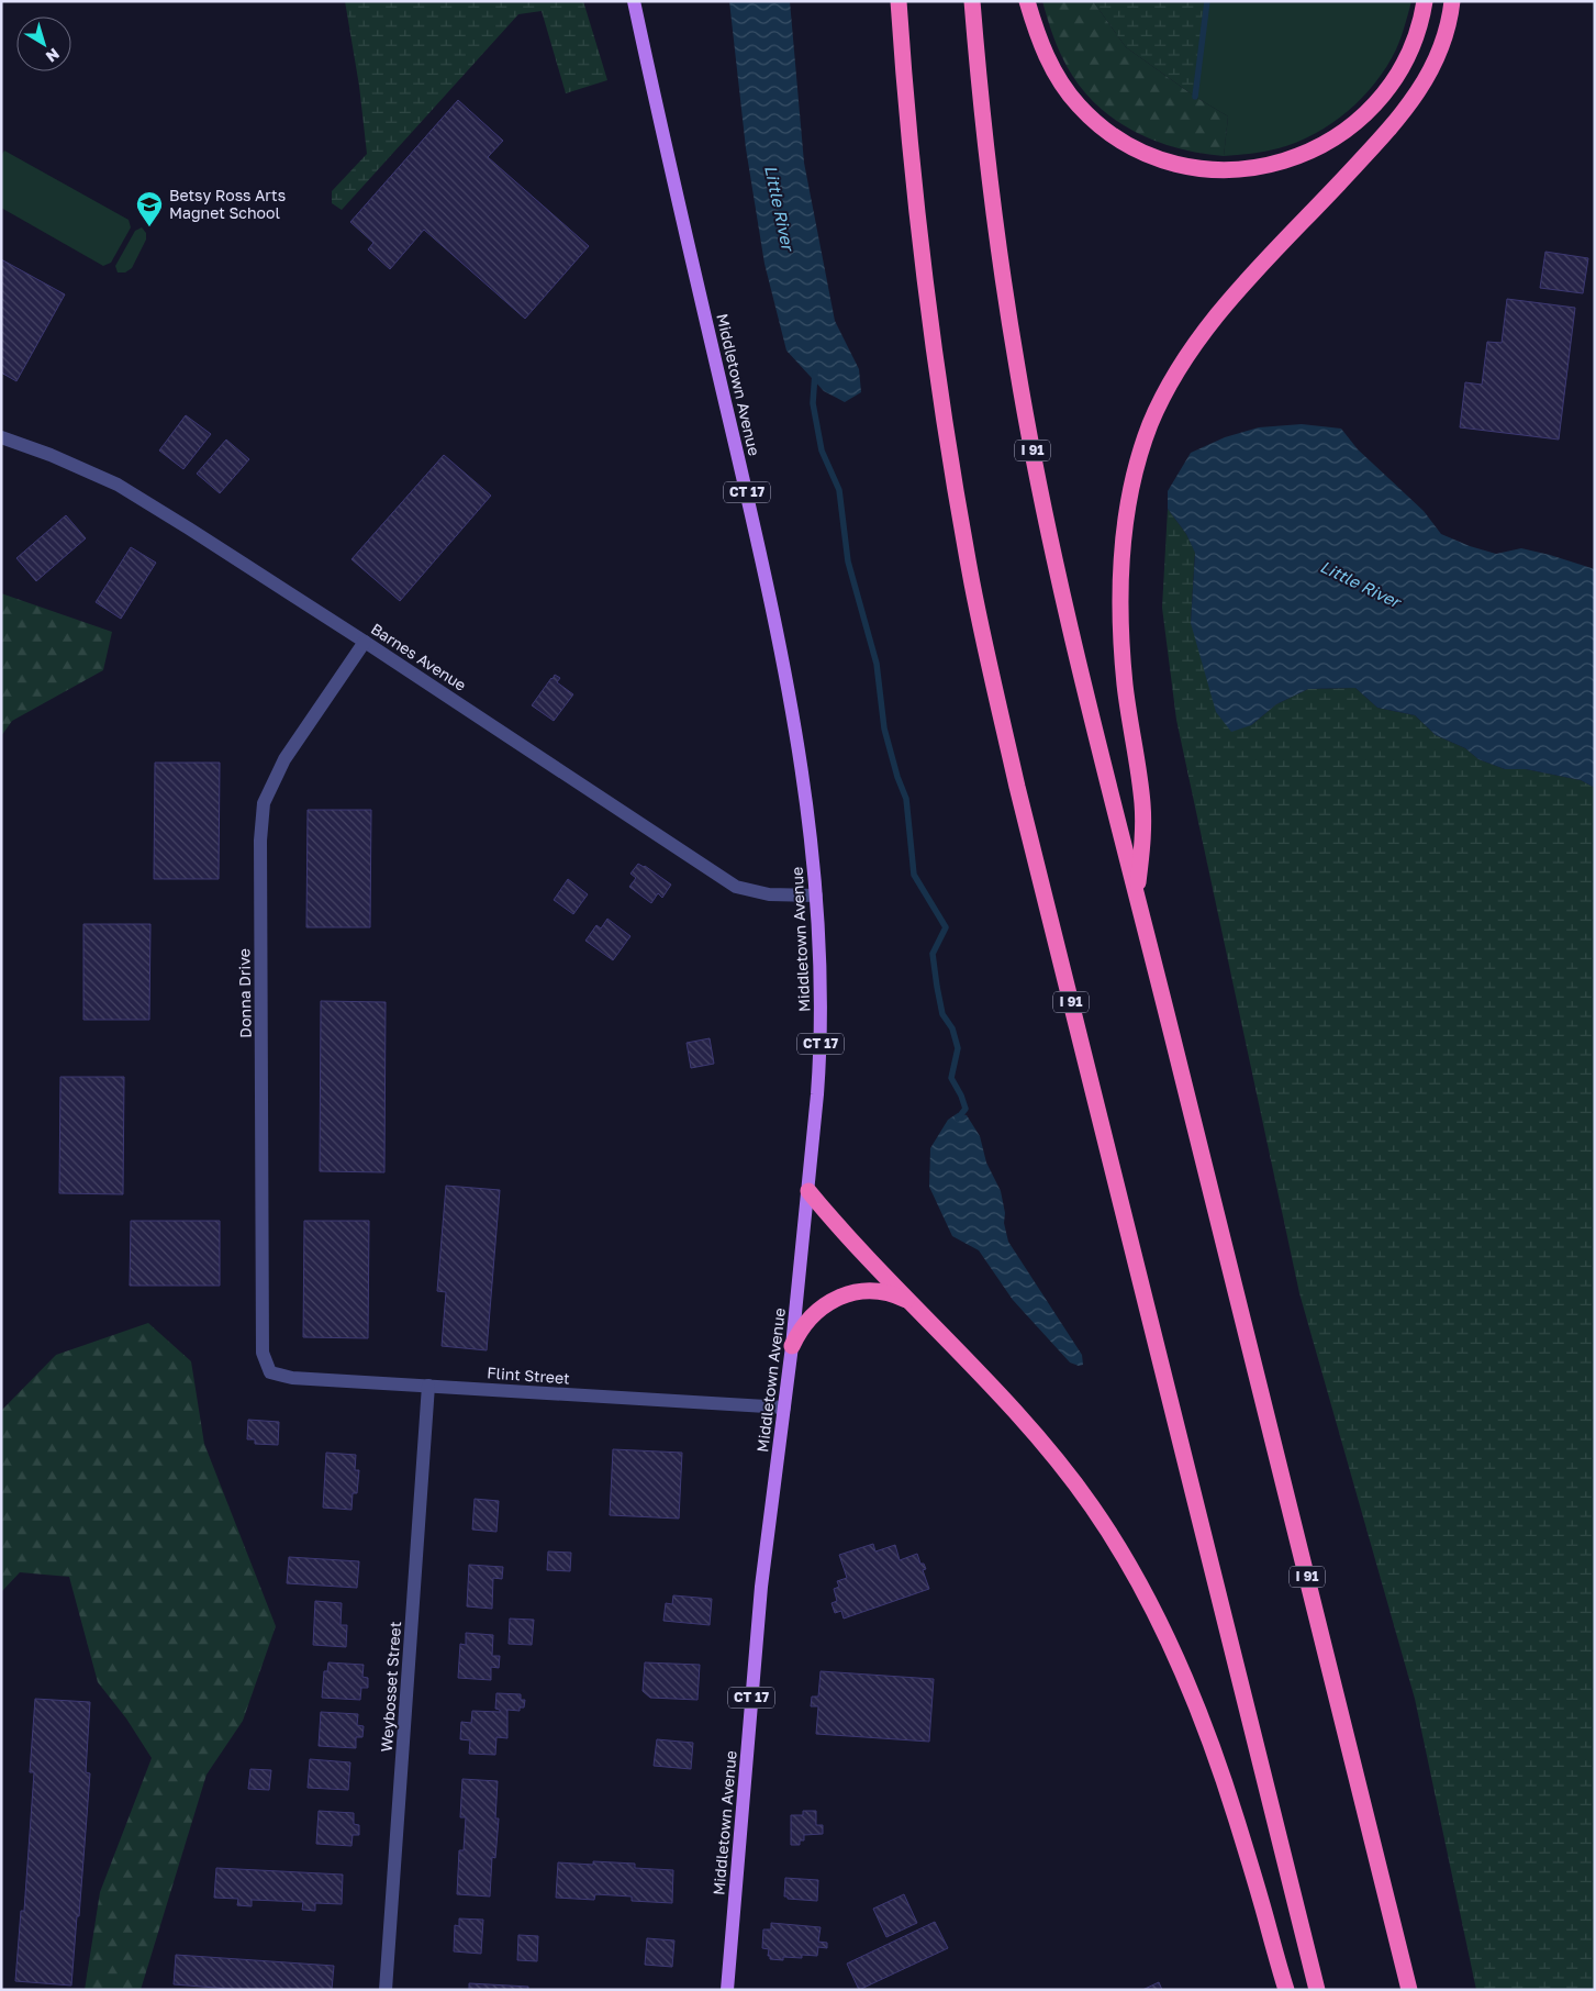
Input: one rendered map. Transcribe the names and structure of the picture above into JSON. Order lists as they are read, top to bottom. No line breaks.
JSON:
{"streets":{"highway":["I 91"],"main road":["Middletown Avenue","CT 17"],"street":["Barnes Avenue","Donna Drive","Flint Street","Weybosset Street"]},"crossings":[["Middletown Avenue","Barnes Avenue"],["Middletown Avenue","Flint Street"],["Barnes Avenue","Donna Drive"],["Donna Drive","Flint Street"],["Flint Street","Weybosset Street"]],"water":["Little River"],"places":{"school or university":["Betsy Ross Arts Magnet School"]},"north":"bottom right"}
